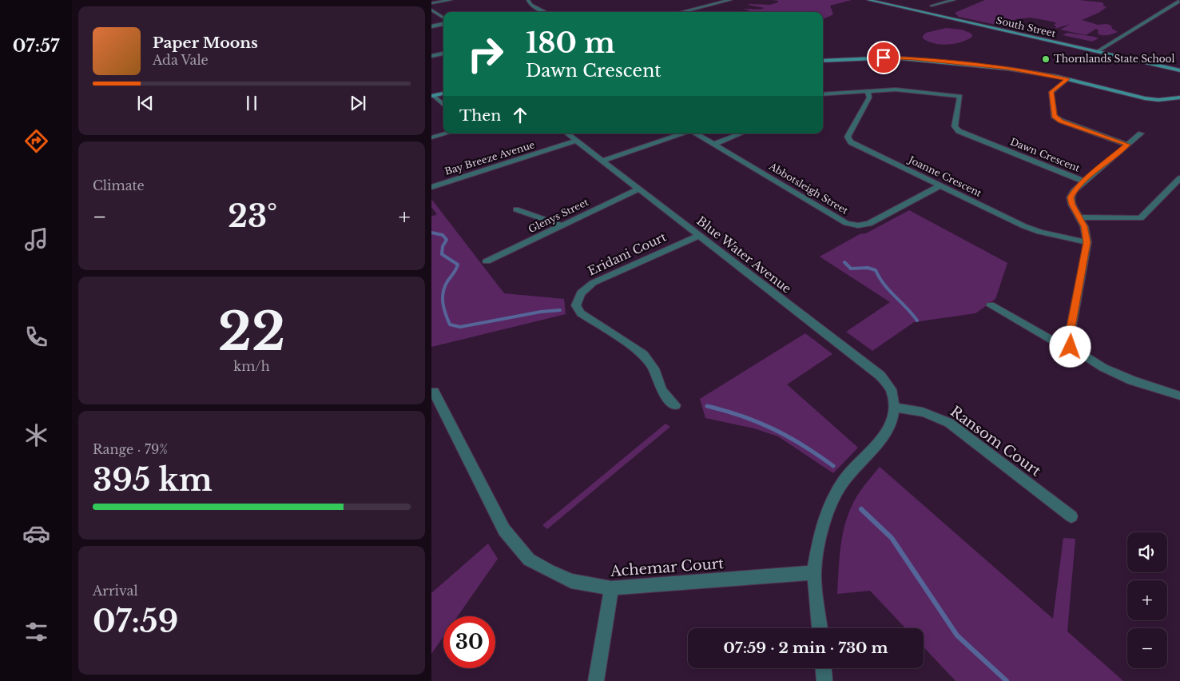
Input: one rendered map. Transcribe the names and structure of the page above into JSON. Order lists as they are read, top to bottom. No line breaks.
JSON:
{"streets":{"street":["South Street","Dawn Crescent","Bay Breeze Avenue","Joanne Crescent","Abbotsleigh Street","Glenys Street","Eridani Court","Blue Water Avenue","Ransom Court","Achemar Court"]},"crossings":[["Dawn Crescent","Joanne Crescent"],["Bay Breeze Avenue","Blue Water Avenue"],["Joanne Crescent","Abbotsleigh Street"],["Glenys Street","Blue Water Avenue"],["Eridani Court","Blue Water Avenue"],["Blue Water Avenue","Ransom Court"]],"places":["Thornlands State School"],"page":{"tabs":"07:57","turn":["180 m","Dawn Crescent"],"song":["Paper Moons","Ada Vale"],"then":"Then","tile":["Climate",["22","km/h"],["Range · 79%","395 km"],["Arrival","07:59"]],"heat":["−","23°","+"],"map_buttons":["+","−"],"limit":"30","trip":"07:59 · 2 min · 730 m"}}
